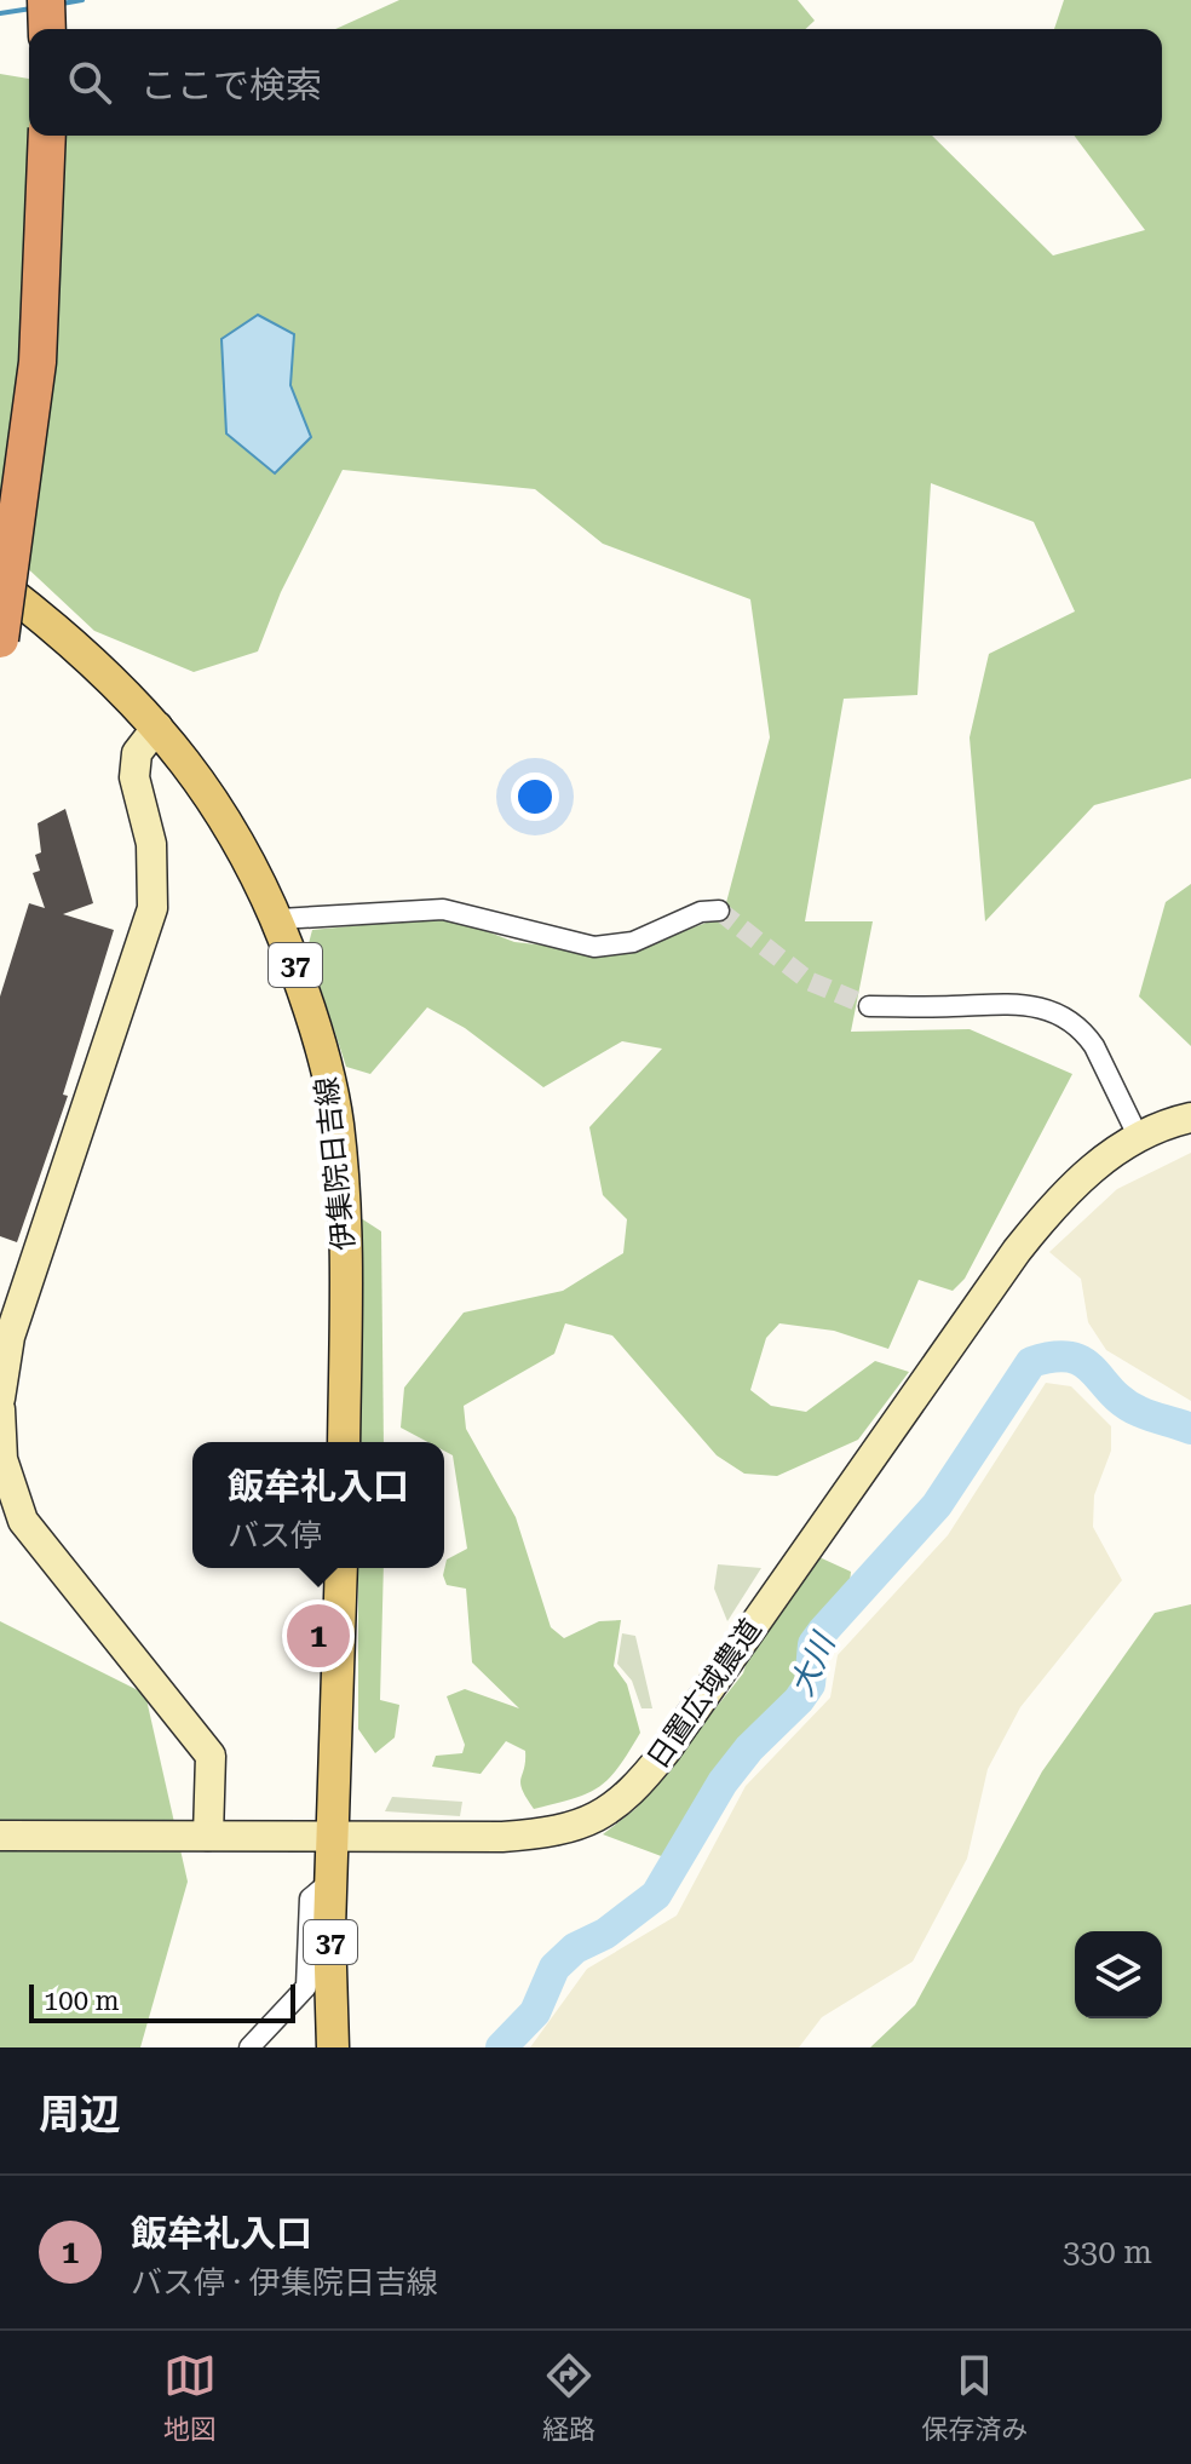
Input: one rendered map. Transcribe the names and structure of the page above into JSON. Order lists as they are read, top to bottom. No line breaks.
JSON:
{"streets":{"main road":["37","伊集院日吉線"],"street":["日置広域農道"]},"crossings":[["37","日置広域農道"]],"water":["大川"],"scale_bar":"100 m","page":{"search":"ここで検索","popup":["飯牟礼入口","バス停"],"pins":"1","scale":"100 m","heading":"周辺","list":[{"mark":"1","name":"飯牟礼入口","note":"バス停 · 伊集院日吉線","value":"330 m"}],"nav":["地図","経路","保存済み"]}}
